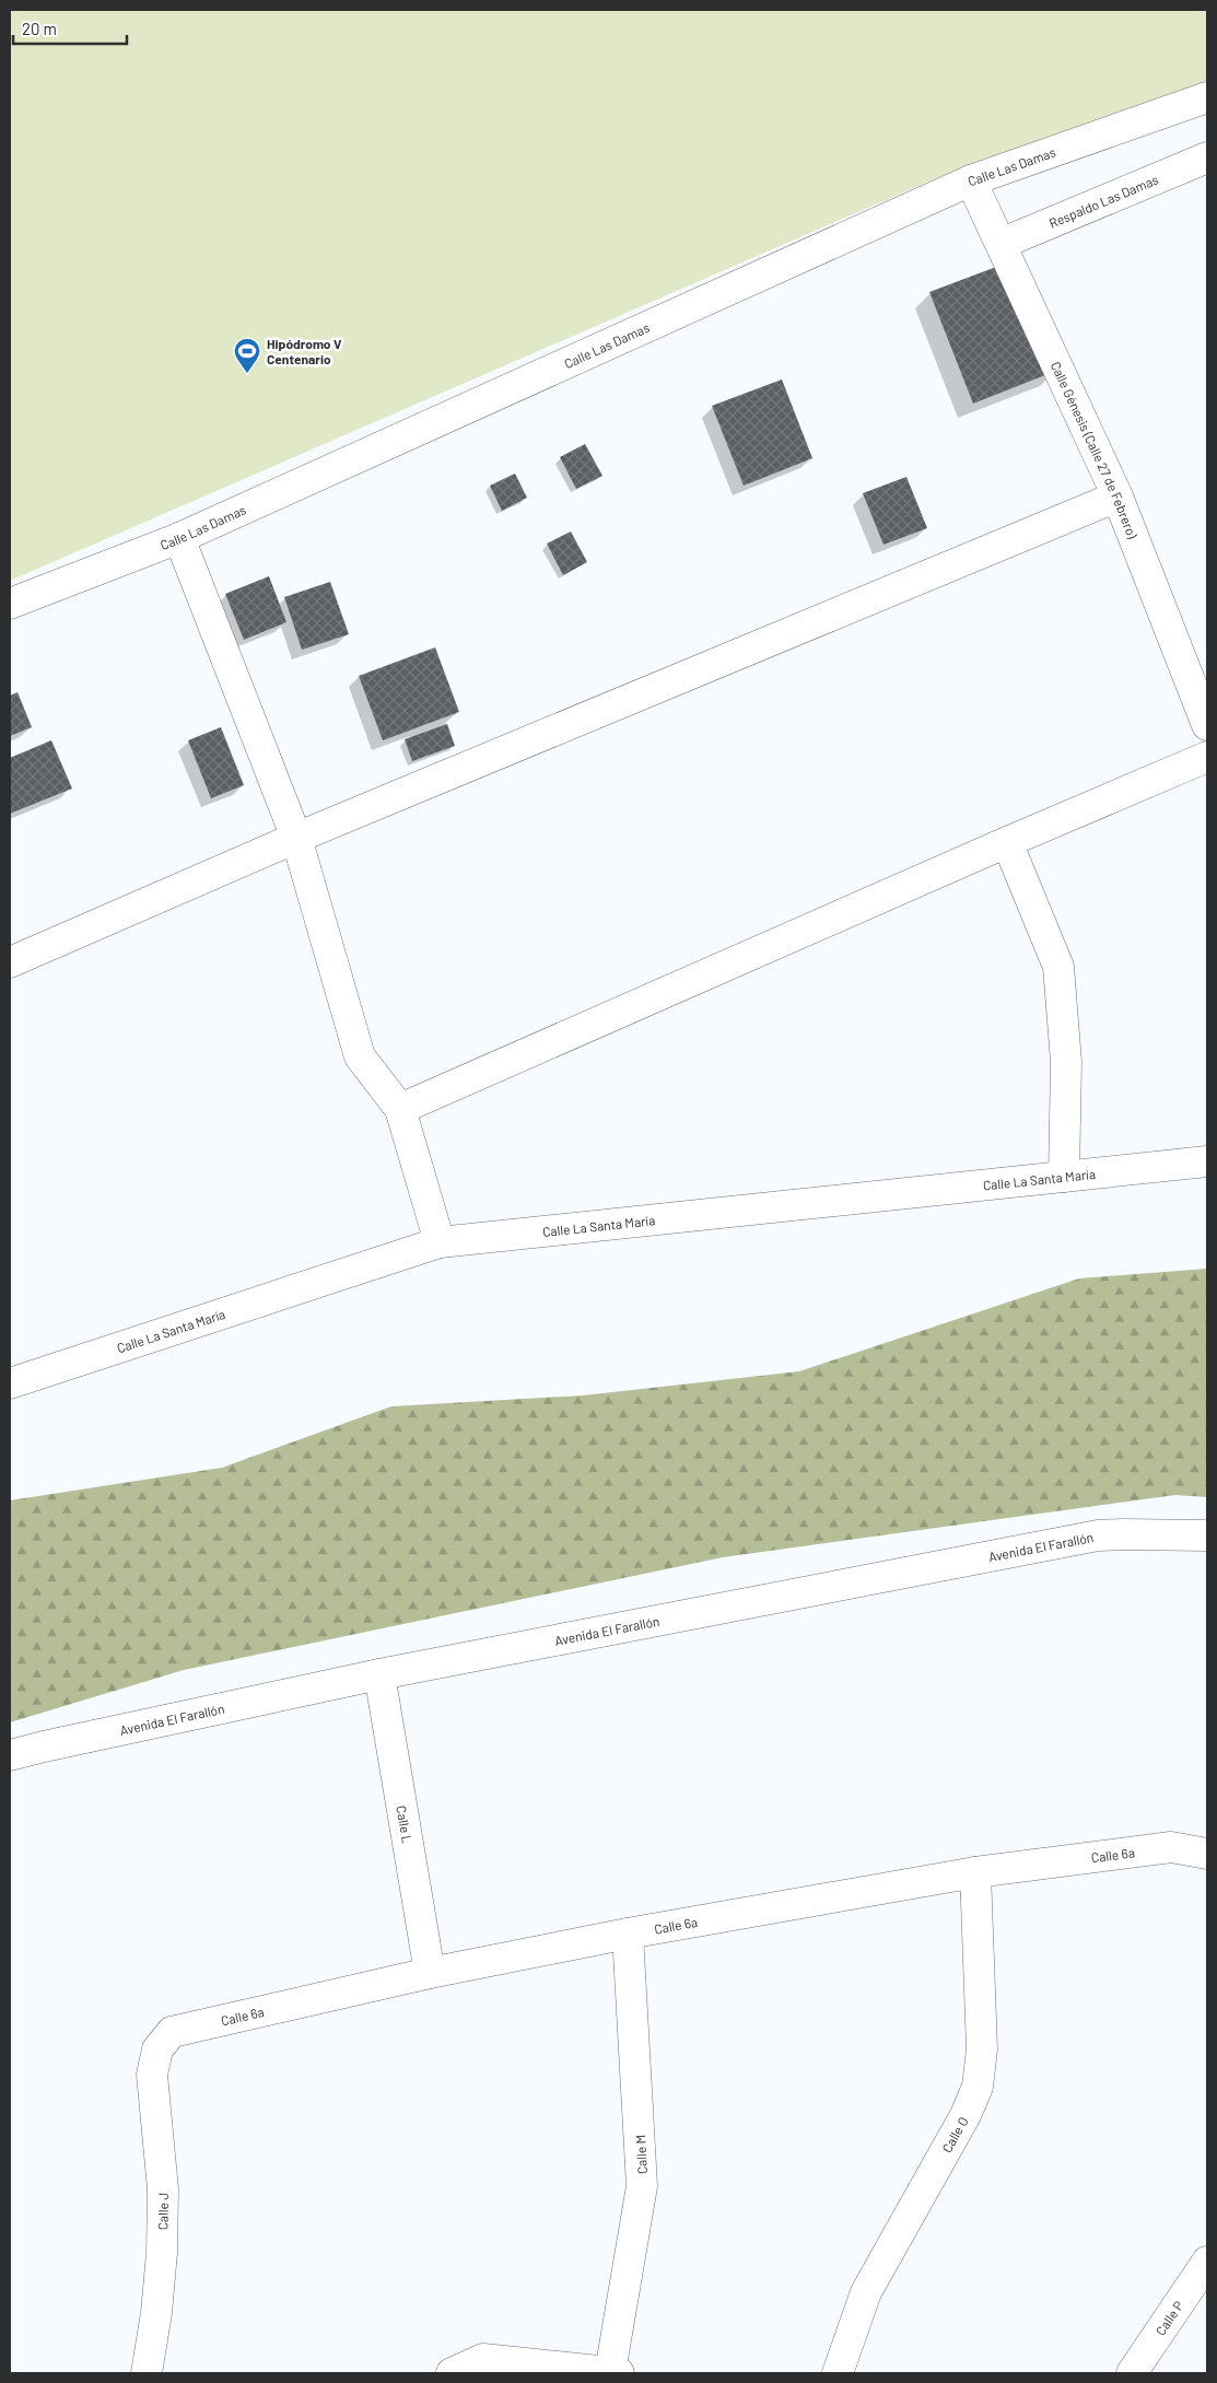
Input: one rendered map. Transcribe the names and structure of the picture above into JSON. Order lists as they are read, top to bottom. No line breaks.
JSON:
{"streets":{"street":["Calle Las Damas","Respaldo Las Damas","Calle Génesis (Calle 27 de Febrero)","Calle La Santa María","Avenida El Farallón","Calle L","Calle 6a","Calle O","Calle M","Calle J","Calle P"]},"crossings":[["Calle Las Damas","Calle Génesis (Calle 27 de Febrero)"],["Respaldo Las Damas","Calle Génesis (Calle 27 de Febrero)"],["Avenida El Farallón","Calle L"],["Calle L","Calle 6a"],["Calle 6a","Calle O"],["Calle 6a","Calle M"],["Calle 6a","Calle J"]],"places":{"sports":["Hipódromo V Centenario"]},"scale_bar":"20 m"}
